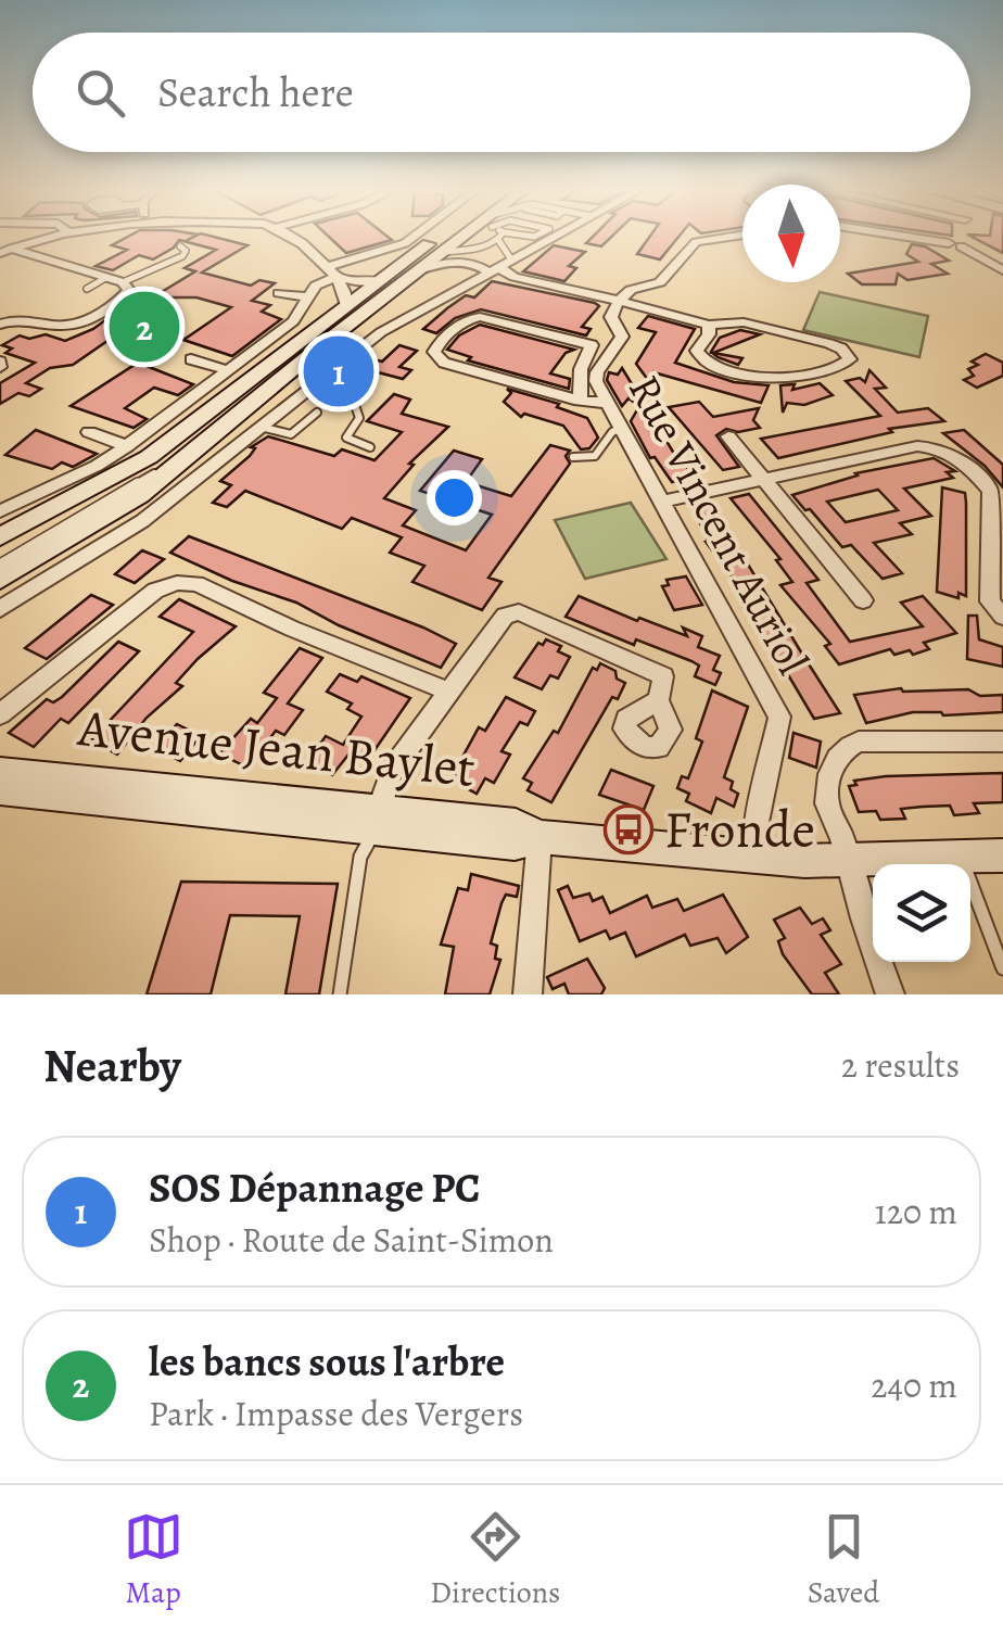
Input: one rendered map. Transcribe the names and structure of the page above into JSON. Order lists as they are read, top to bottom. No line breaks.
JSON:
{"streets":{"main road":["Avenue Jean Baylet"],"street":["Rue Vincent Auriol"]},"crossings":[["Rue Vincent Auriol","Avenue Jean Baylet"]],"places":{"bus stop":["Fronde"]},"north":"bottom","page":{"search":"Search here","pins":["2","1"],"heading":["Nearby","2 results"],"list":[{"mark":"1","name":"SOS Dépannage PC","note":"Shop · Route de Saint-Simon","value":"120 m"},{"mark":"2","name":"les bancs sous l'arbre","note":"Park · Impasse des Vergers","value":"240 m"}],"nav":["Map","Directions","Saved"]}}
